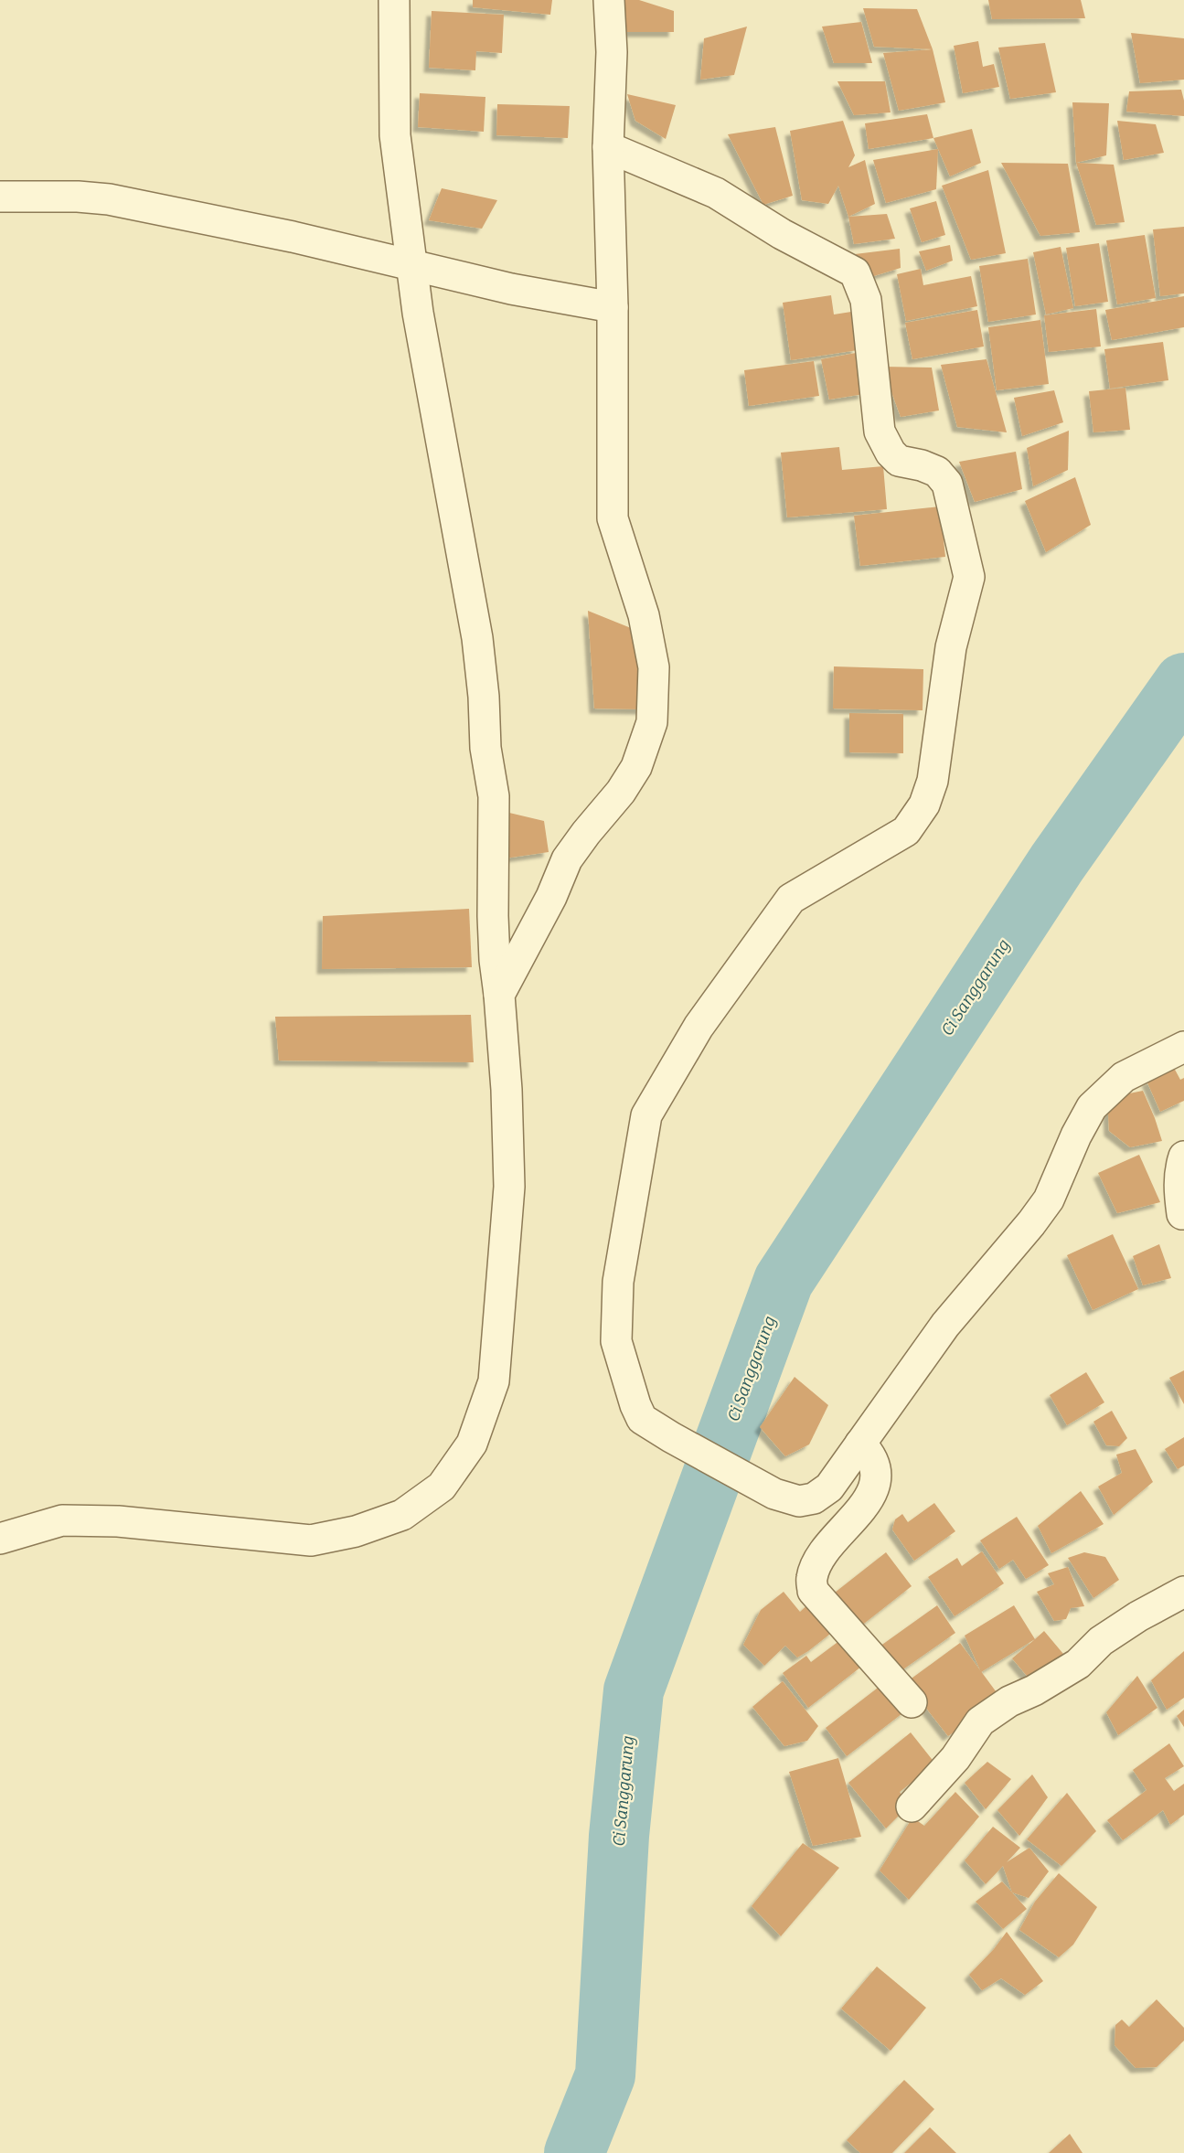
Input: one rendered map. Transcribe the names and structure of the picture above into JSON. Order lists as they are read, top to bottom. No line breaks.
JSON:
{"water":["Ci Sanggarung"]}
